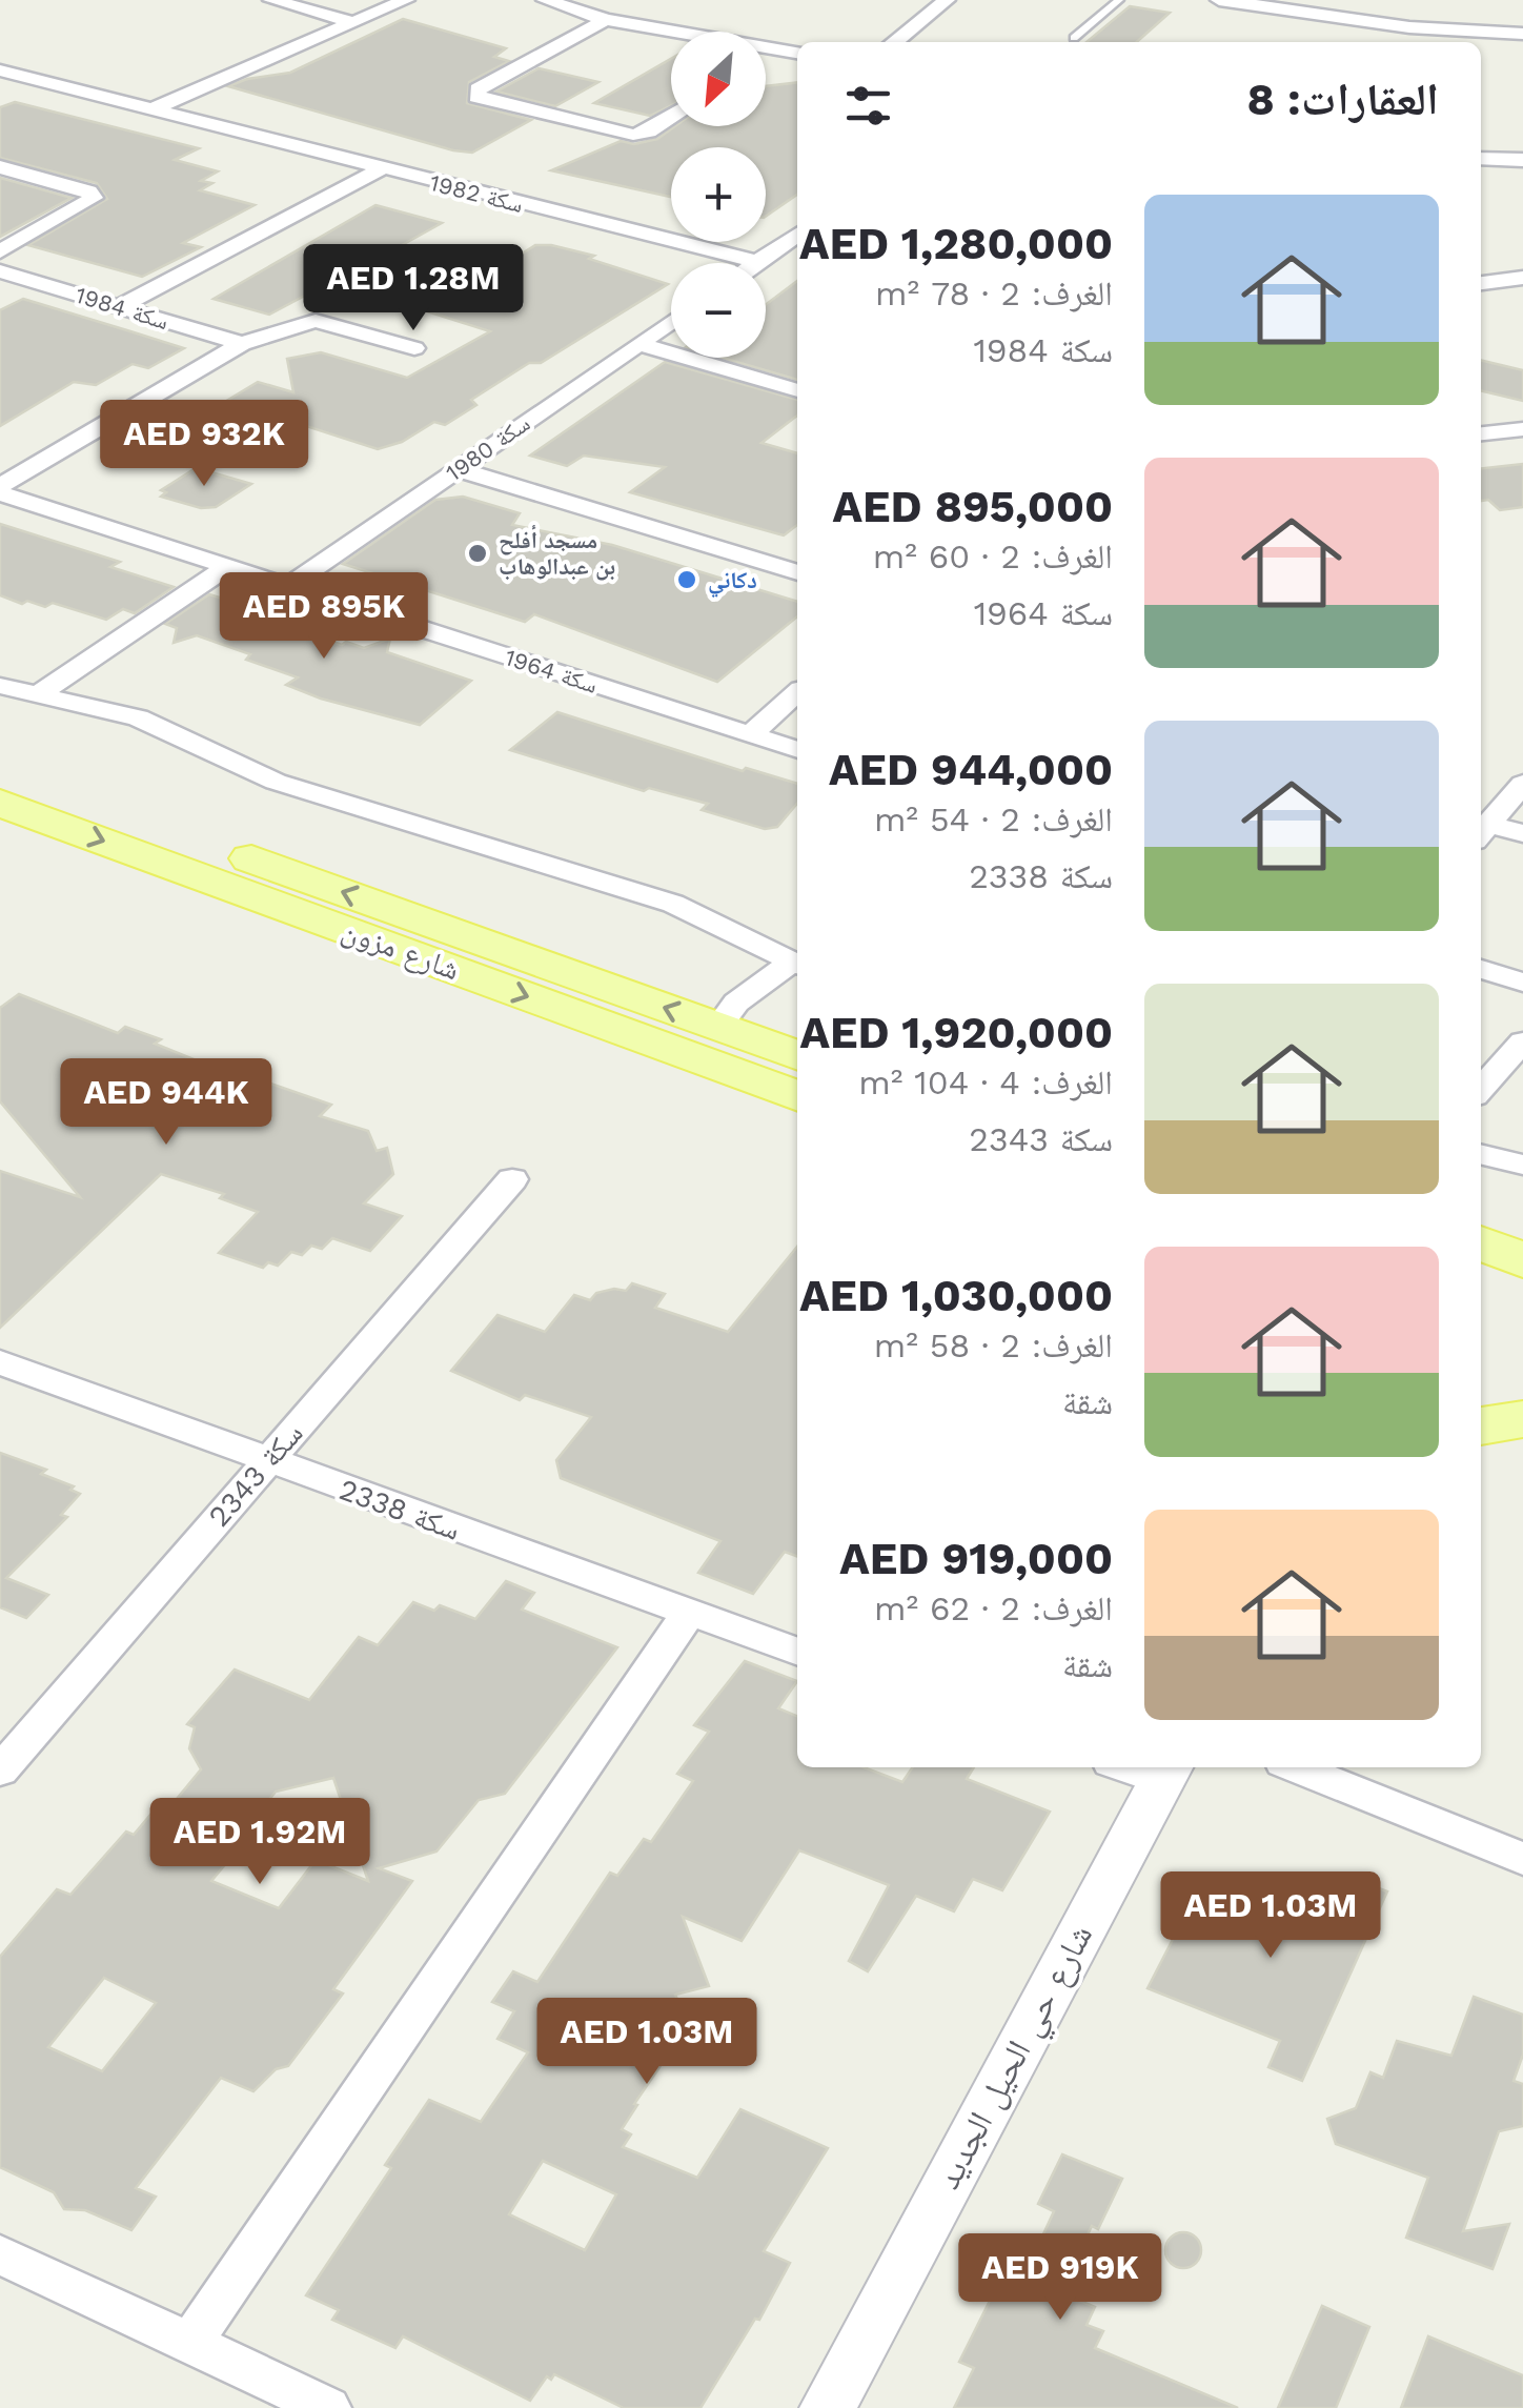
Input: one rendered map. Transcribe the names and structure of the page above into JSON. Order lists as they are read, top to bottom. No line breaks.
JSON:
{"streets":{"main road":["شارع مزون"],"street":["سكة 1982","سكة 1984","سكة 1980","سكة 1964","سكة 2343","سكة 2338","شارع حي الحيل الجديد"]},"crossings":[["سكة 1980","سكة 1964"],["سكة 2343","سكة 2338"]],"places":["مسجد أفلح بن عبدالوهاب","دكاني"],"north":"bottom left","page":{"map_buttons":["+","−"],"heading":"العقارات: 8","list":[{"name":"AED 1,280,000","note":"الغرف: 2 · 78 m² · سكة 1984"},{"name":"AED 895,000","note":"الغرف: 2 · 60 m² · سكة 1964"},{"name":"AED 944,000","note":"الغرف: 2 · 54 m² · سكة 2338"},{"name":"AED 1,920,000","note":"الغرف: 4 · 104 m² · سكة 2343"},{"name":"AED 1,030,000","note":"الغرف: 2 · 58 m² · شقة"},{"name":"AED 919,000","note":"الغرف: 2 · 62 m² · شقة"}],"price":["AED 1.28M","AED 932K","AED 895K","AED 944K","AED 1.92M","AED 1.03M","AED 1.03M","AED 919K"]}}
